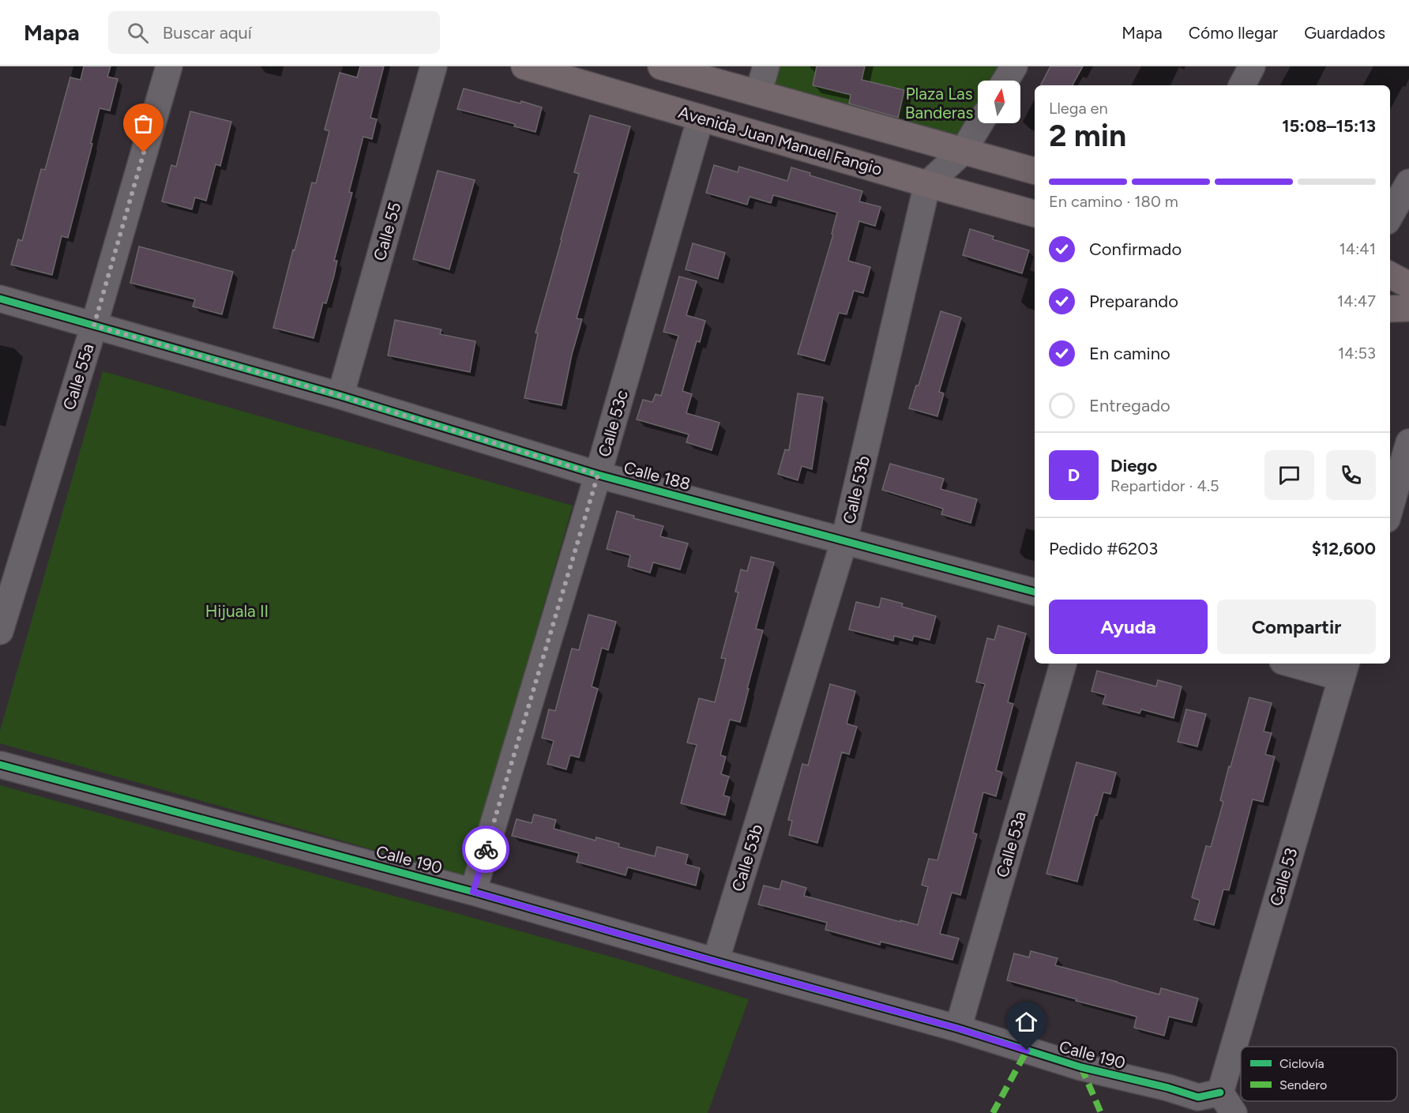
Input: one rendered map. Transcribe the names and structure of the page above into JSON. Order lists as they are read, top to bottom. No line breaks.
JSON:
{"streets":{"main road":["Avenida Juan Manuel Fangio"],"street":["Calle 55","Calle 55a","Calle 53c","Calle 188","Calle 53b","Calle 53a","Calle 190","Calle 53"]},"crossings":[["Avenida Juan Manuel Fangio","Calle 53c"],["Avenida Juan Manuel Fangio","Calle 53b"],["Calle 55","Calle 188"],["Calle 55a","Calle 188"],["Calle 53c","Calle 188"],["Calle 53c","Calle 190"],["Calle 188","Calle 53b"],["Calle 53b","Calle 190"],["Calle 53a","Calle 190"],["Calle 190","Calle 53"]],"parks":["Plaza Las Banderas","Hijuala II"],"legend":["Ciclovía","Sendero"],"north":"top","page":{"header":"Mapa","search":"Buscar aquí","nav":["Mapa","Cómo llegar","Guardados"],"heading":["2 min","Llega en","15:08–15:13"],"panel":["Diego","Repartidor · 4.5","Pedido #6203","$12,600"],"bar":"En camino · 180 m","list":[["Confirmado","14:41"],["Preparando","14:47"],["En camino","14:53"],"Entregado"],"round":"D","buttons":["Ayuda","Compartir"]}}
